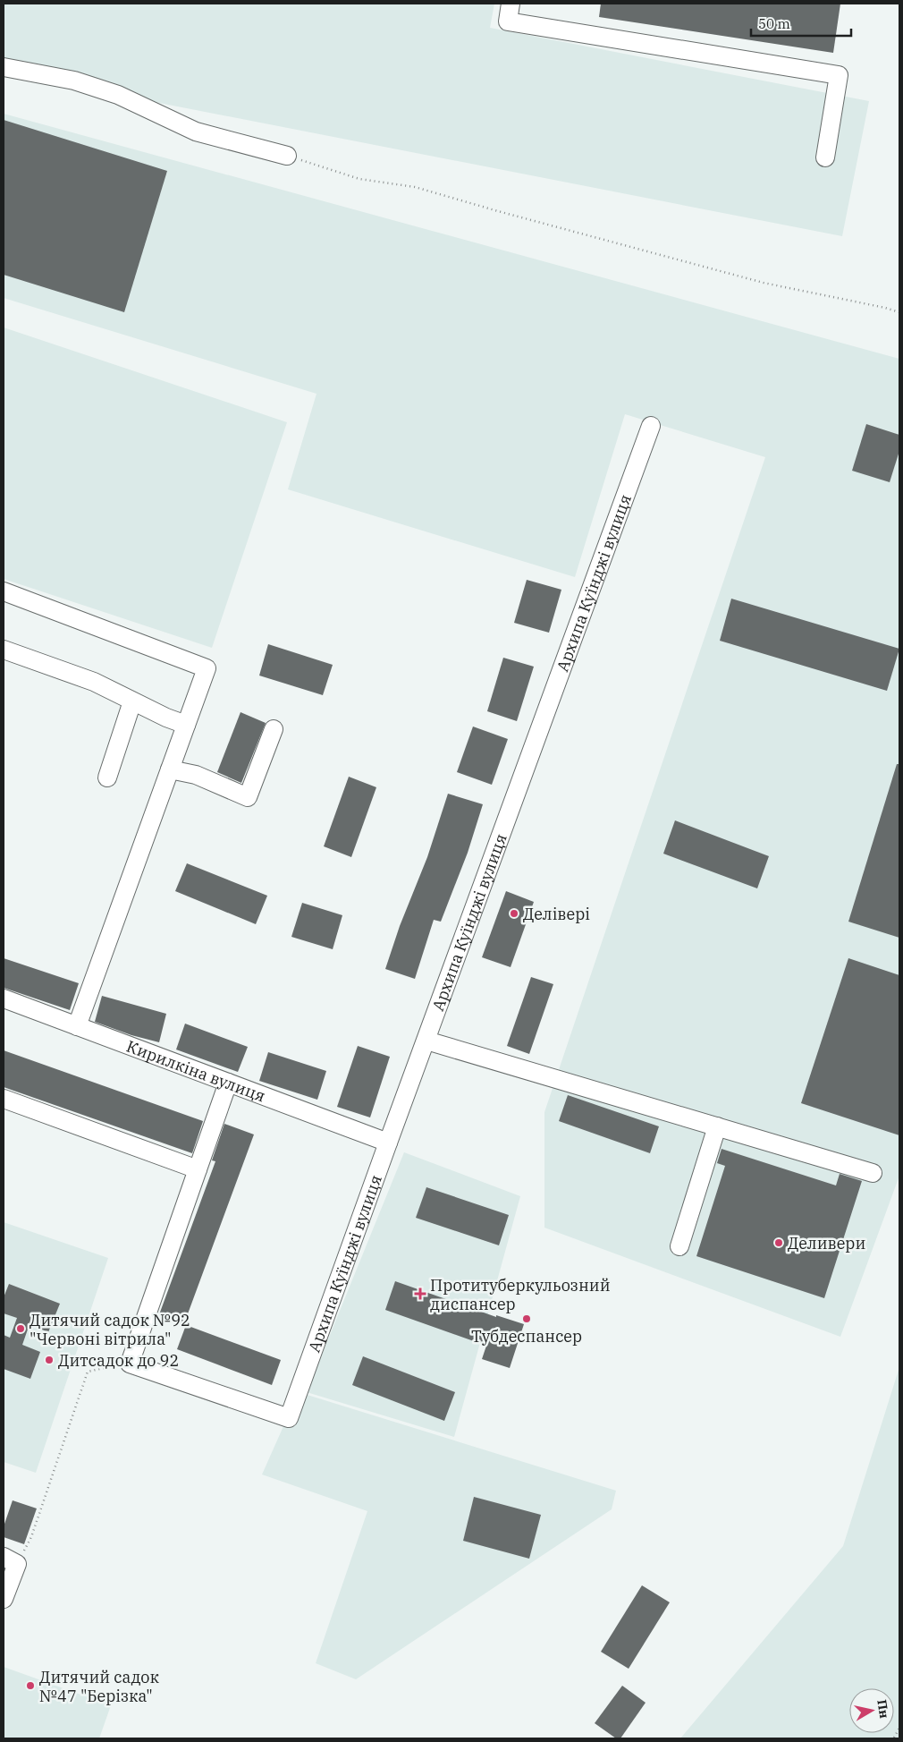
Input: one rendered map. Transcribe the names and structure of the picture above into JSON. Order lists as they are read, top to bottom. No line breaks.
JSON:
{"streets":{"street":["Архипа Куїнджі вулиця","Кирилкіна вулиця"]},"crossings":[["Архипа Куїнджі вулиця","Кирилкіна вулиця"]],"places":{"other":["Делівері","Деливери","Тубдеспансер","Дитячий садок №92 \"Червонi вiтрила\"","Дитсадок до 92","Дитячий садок №47 \"Берізка\""],"health":["Протитуберкульозний диспансер"]},"scale_bar":"50 m","north":"right"}
